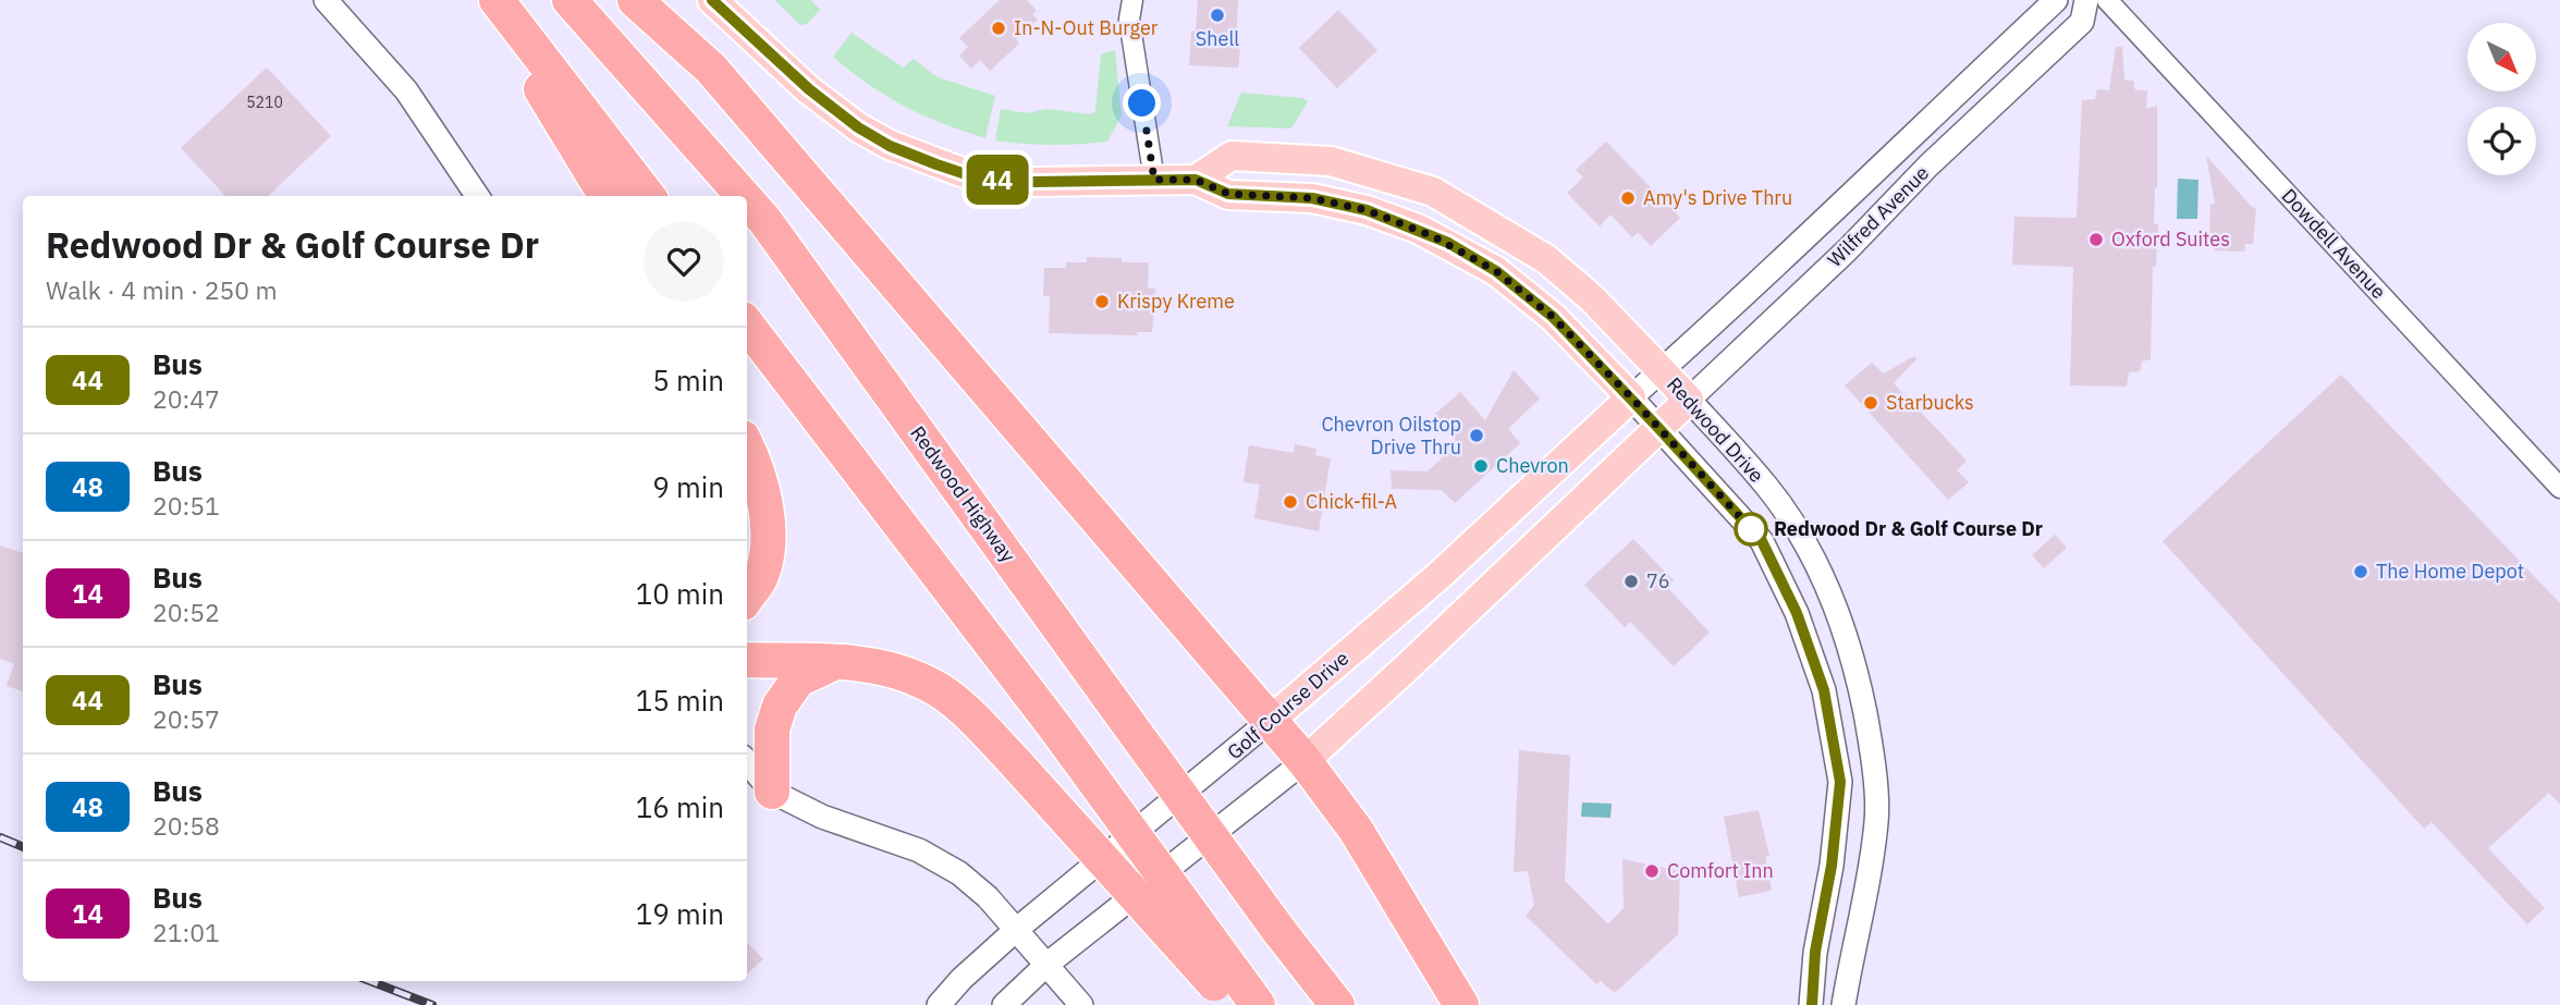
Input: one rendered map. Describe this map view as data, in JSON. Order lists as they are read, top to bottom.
{
  "streets": {
    "highway": ["Redwood Highway"],
    "main road": ["Wilfred Avenue", "Redwood Drive", "Golf Course Drive"],
    "street": ["Dowdell Avenue"]
  },
  "crossings": [
    ["Wilfred Avenue", "Redwood Drive"],
    ["Wilfred Avenue", "Golf Course Drive"],
    ["Redwood Drive", "Golf Course Drive"]
  ],
  "places": [
    "Shell",
    "In-N-Out Burger",
    "Amy's Drive Thru",
    "Oxford Suites",
    "Krispy Kreme",
    "Starbucks",
    "Chevron Oilstop Drive Thru",
    "Chevron",
    "Chick-fil-A",
    "Redwood Dr & Golf Course Dr",
    "The Home Depot",
    "76",
    "Comfort Inn"
  ],
  "lines": ["bus line 44"],
  "house_numbers": ["5210"],
  "north": "bottom right",
  "page": {
    "on_map": "44",
    "heading": ["Redwood Dr & Golf Course Dr", "Walk · 4 min · 250 m"],
    "list": [
      {
        "mark": "44",
        "name": "Bus",
        "note": "20:47",
        "value": "5 min"
      },
      {
        "mark": "48",
        "name": "Bus",
        "note": "20:51",
        "value": "9 min"
      },
      {
        "mark": "14",
        "name": "Bus",
        "note": "20:52",
        "value": "10 min"
      },
      {
        "mark": "44",
        "name": "Bus",
        "note": "20:57",
        "value": "15 min"
      },
      {
        "mark": "48",
        "name": "Bus",
        "note": "20:58",
        "value": "16 min"
      },
      {
        "mark": "14",
        "name": "Bus",
        "note": "21:01",
        "value": "19 min"
      }
    ]
  }
}
